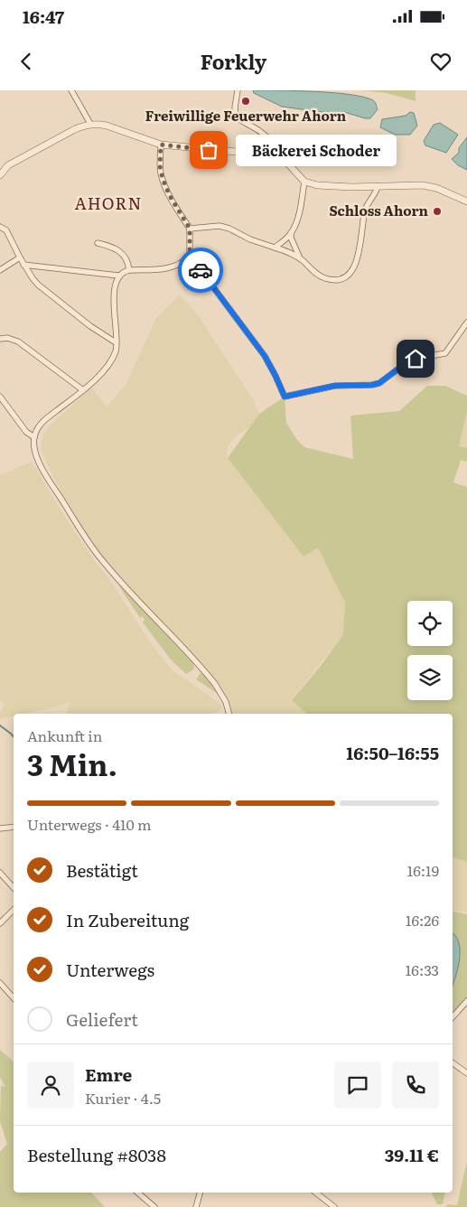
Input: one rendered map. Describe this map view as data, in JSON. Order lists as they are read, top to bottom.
{
  "districts": ["AHORN"],
  "places": ["Freiwillige Feuerwehr Ahorn", "Bäckerei Schoder", "Schloss Ahorn"],
  "page": {
    "status": "16:47",
    "header": "Forkly",
    "bubble": "Bäckerei Schoder",
    "heading": ["3 Min.", "Ankunft in", "16:50–16:55"],
    "panel": [
      "Emre",
      "Kurier · 4.5",
      "Bestellung #8038",
      "39.11 €"
    ],
    "bar": "Unterwegs · 410 m",
    "list": [
      ["Bestätigt", "16:19"],
      ["In Zubereitung", "16:26"],
      ["Unterwegs", "16:33"],
      "Geliefert"
    ]
  }
}
